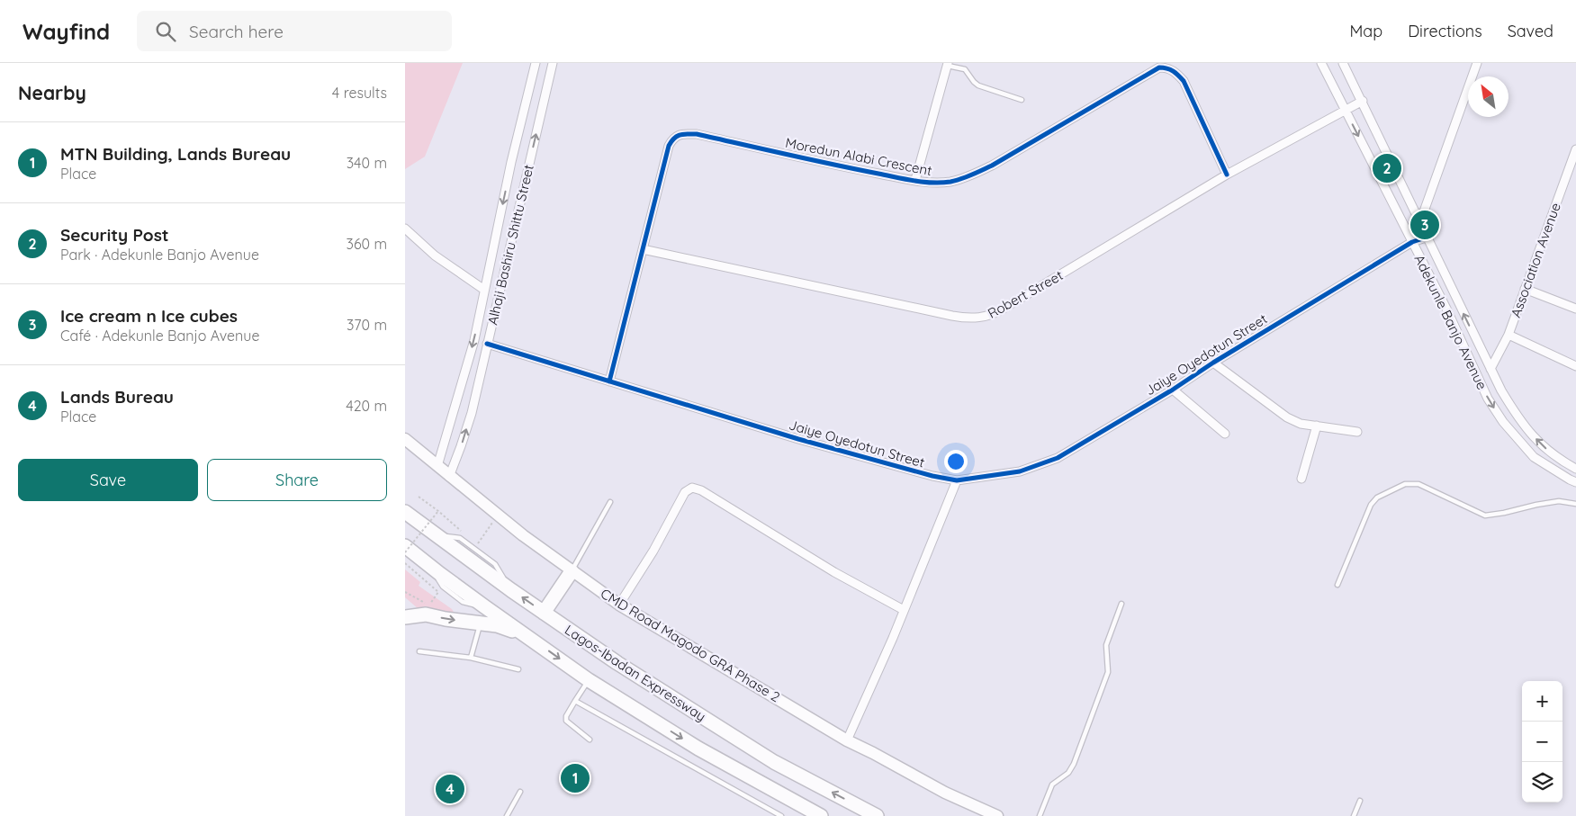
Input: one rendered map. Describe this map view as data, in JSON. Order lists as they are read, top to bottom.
{
  "streets": {
    "highway": ["Lagos-Ibadan Expressway"],
    "street": [
      "Moredun Alabi Crescent",
      "Alhaji Bashiru Shittu Street",
      "Association Avenue",
      "Robert Street",
      "Adekunle Banjo Avenue",
      "Jaiye Oyedotun Street",
      "CMD Road Magodo GRA Phase 2"
    ]
  },
  "crossings": [
    ["Moredun Alabi Crescent", "Robert Street"],
    ["Moredun Alabi Crescent", "Jaiye Oyedotun Street"],
    ["Alhaji Bashiru Shittu Street", "Jaiye Oyedotun Street"],
    ["Alhaji Bashiru Shittu Street", "CMD Road Magodo GRA Phase 2"],
    ["Association Avenue", "Adekunle Banjo Avenue"],
    ["Robert Street", "Adekunle Banjo Avenue"],
    ["Adekunle Banjo Avenue", "Jaiye Oyedotun Street"]
  ],
  "north": "top left",
  "page": {
    "header": "Wayfind",
    "search": "Search here",
    "nav": ["Map", "Directions", "Saved"],
    "heading": ["Nearby", "4 results"],
    "list": [
      {
        "mark": "1",
        "name": "MTN Building, Lands Bureau",
        "note": "Place",
        "value": "340 m"
      },
      {
        "mark": "2",
        "name": "Security Post",
        "note": "Park · Adekunle Banjo Avenue",
        "value": "360 m"
      },
      {
        "mark": "3",
        "name": "Ice cream n Ice cubes",
        "note": "Café · Adekunle Banjo Avenue",
        "value": "370 m"
      },
      {
        "mark": "4",
        "name": "Lands Bureau",
        "note": "Place",
        "value": "420 m"
      }
    ],
    "pins": [
      "2",
      "3",
      "1",
      "4"
    ],
    "buttons": ["Save", "Share"],
    "map_buttons": ["+", "−"]
  }
}
